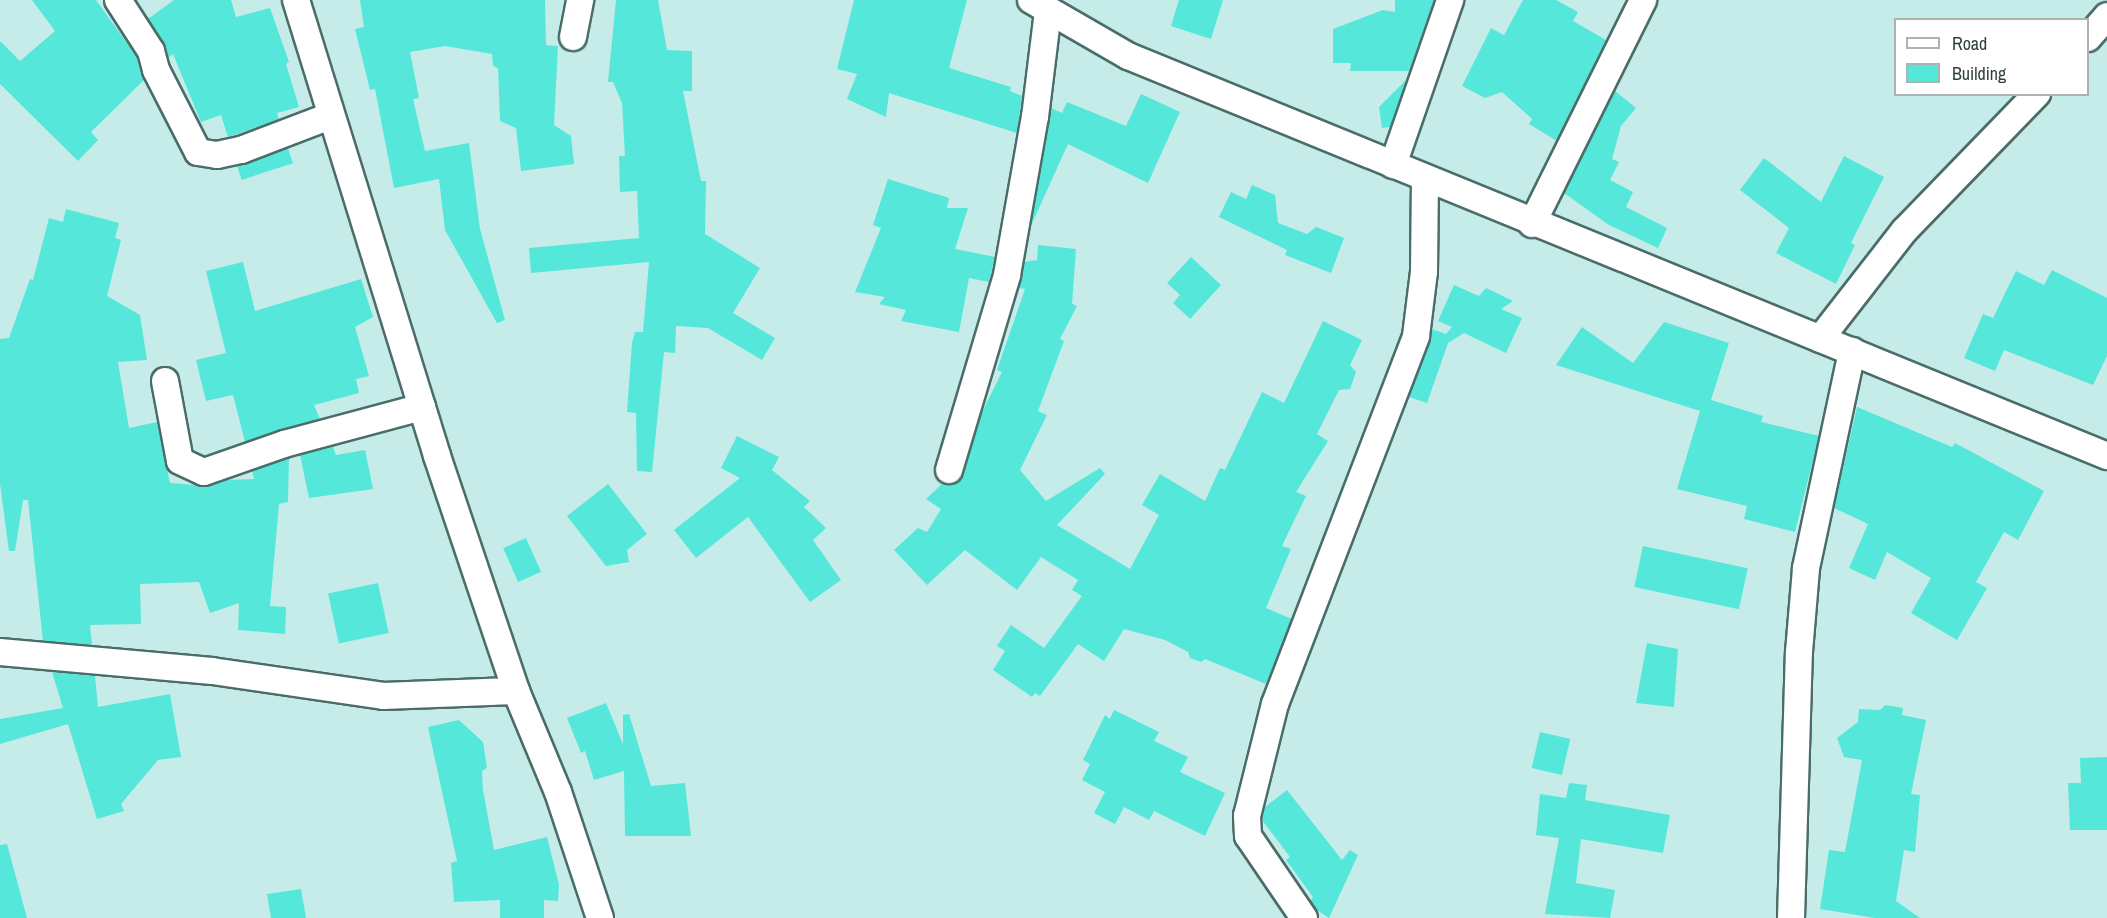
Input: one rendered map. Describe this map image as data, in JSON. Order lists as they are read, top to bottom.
{
  "legend": ["Road", "Building"]
}
